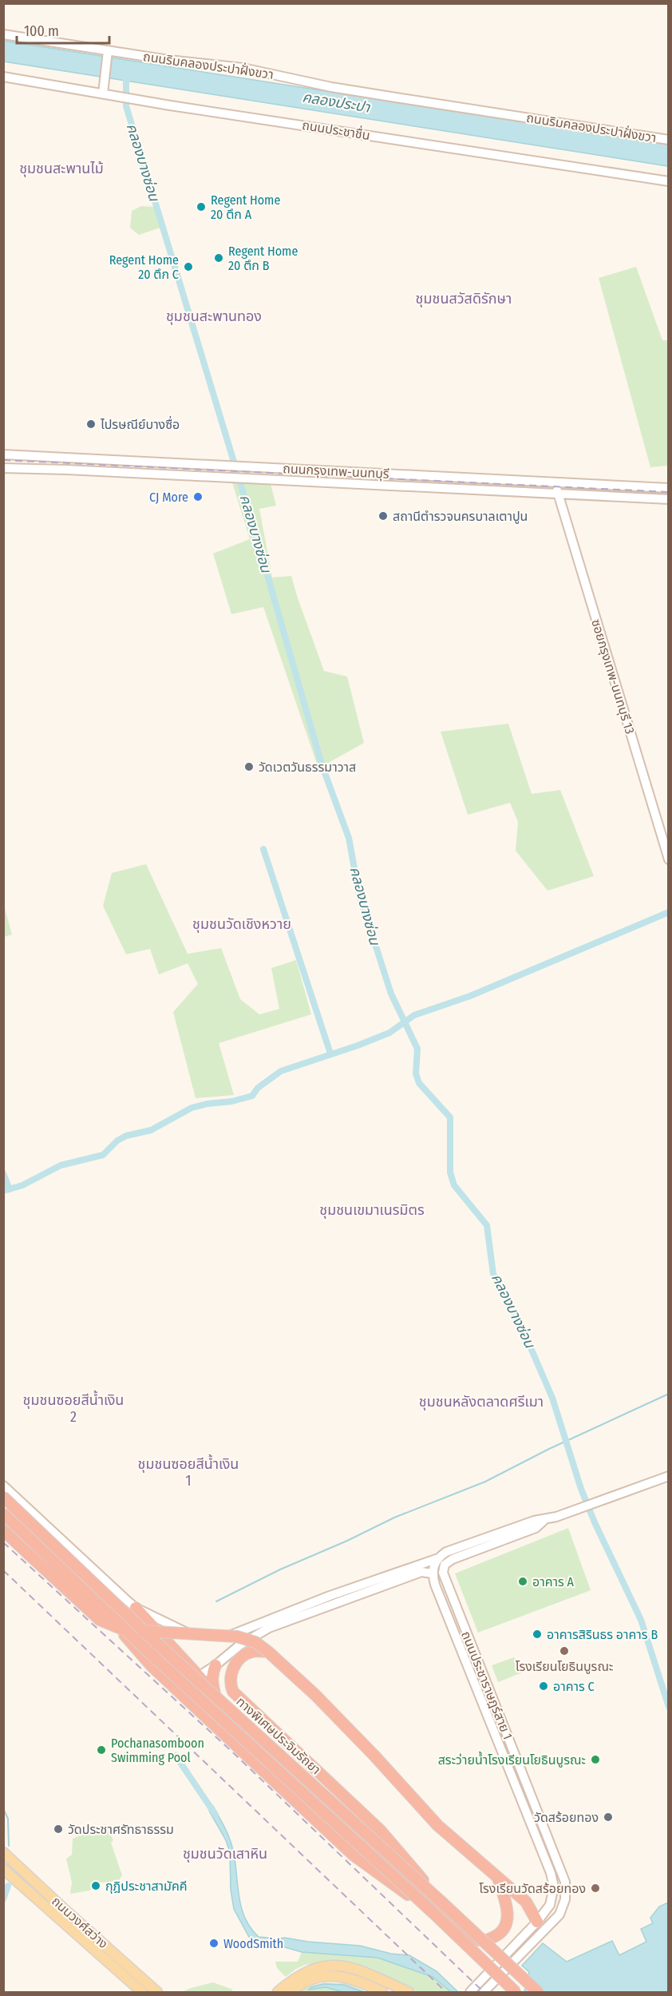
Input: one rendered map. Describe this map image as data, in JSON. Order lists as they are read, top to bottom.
{
  "streets": {
    "highway": ["ทางพิเศษประจิมรัถยา"],
    "main road": [
      "ถนนริมคลองประปาฝั่งขวา",
      "ถนนประชาชื่น",
      "ถนนกรุงเทพ-นนทบุรี",
      "ซอยกรุงเทพ-นนทบุรี 13",
      "ถนนประชาราษฎร์สาย 1",
      "ถนนวงศ์สว่าง"
    ]
  },
  "crossings": [
    ["ถนนกรุงเทพ-นนทบุรี", "ซอยกรุงเทพ-นนทบุรี 13"]
  ],
  "districts": [
    "ชุมชนสะพานไม้",
    "ชุมชนสวัสดิรักษา",
    "ชุมชนสะพานทอง",
    "ชุมชนวัดเชิงหวาย",
    "ชุมชนเขมาเนรมิตร",
    "ชุมชนซอยสีน้ำเงิน 2",
    "ชุมชนหลังตลาดศรีเมา",
    "ชุมชนซอยสีน้ำเงิน 1",
    "ชุมชนวัดเสาหิน"
  ],
  "water": ["คลองประปา", "คลองบางซ่อน"],
  "places": [
    "Regent Home 20 ตึก A",
    "Regent Home 20 ตึก B",
    "Regent Home 20 ตึก C",
    "ไปรษณีย์บางซื่อ",
    "CJ More",
    "สถานีตำรวจนครบาลเตาปูน",
    "วัดเวตวันธรรมาวาส",
    "อาคาร A",
    "อาคารสิรินธร อาคาร B",
    "โรงเรียนโยธินบูรณะ",
    "อาคาร C",
    "Pochanasomboon Swimming Pool",
    "สระว่ายนํ้าโรงเรียนโยธินบูรณะ",
    "วัดสร้อยทอง",
    "วัดประชาศรัทธาธรรม",
    "กุฎิประชาสามัคคี",
    "โรงเรียนวัดสร้อยทอง",
    "WoodSmith"
  ],
  "scale_bar": "100 m"
}
